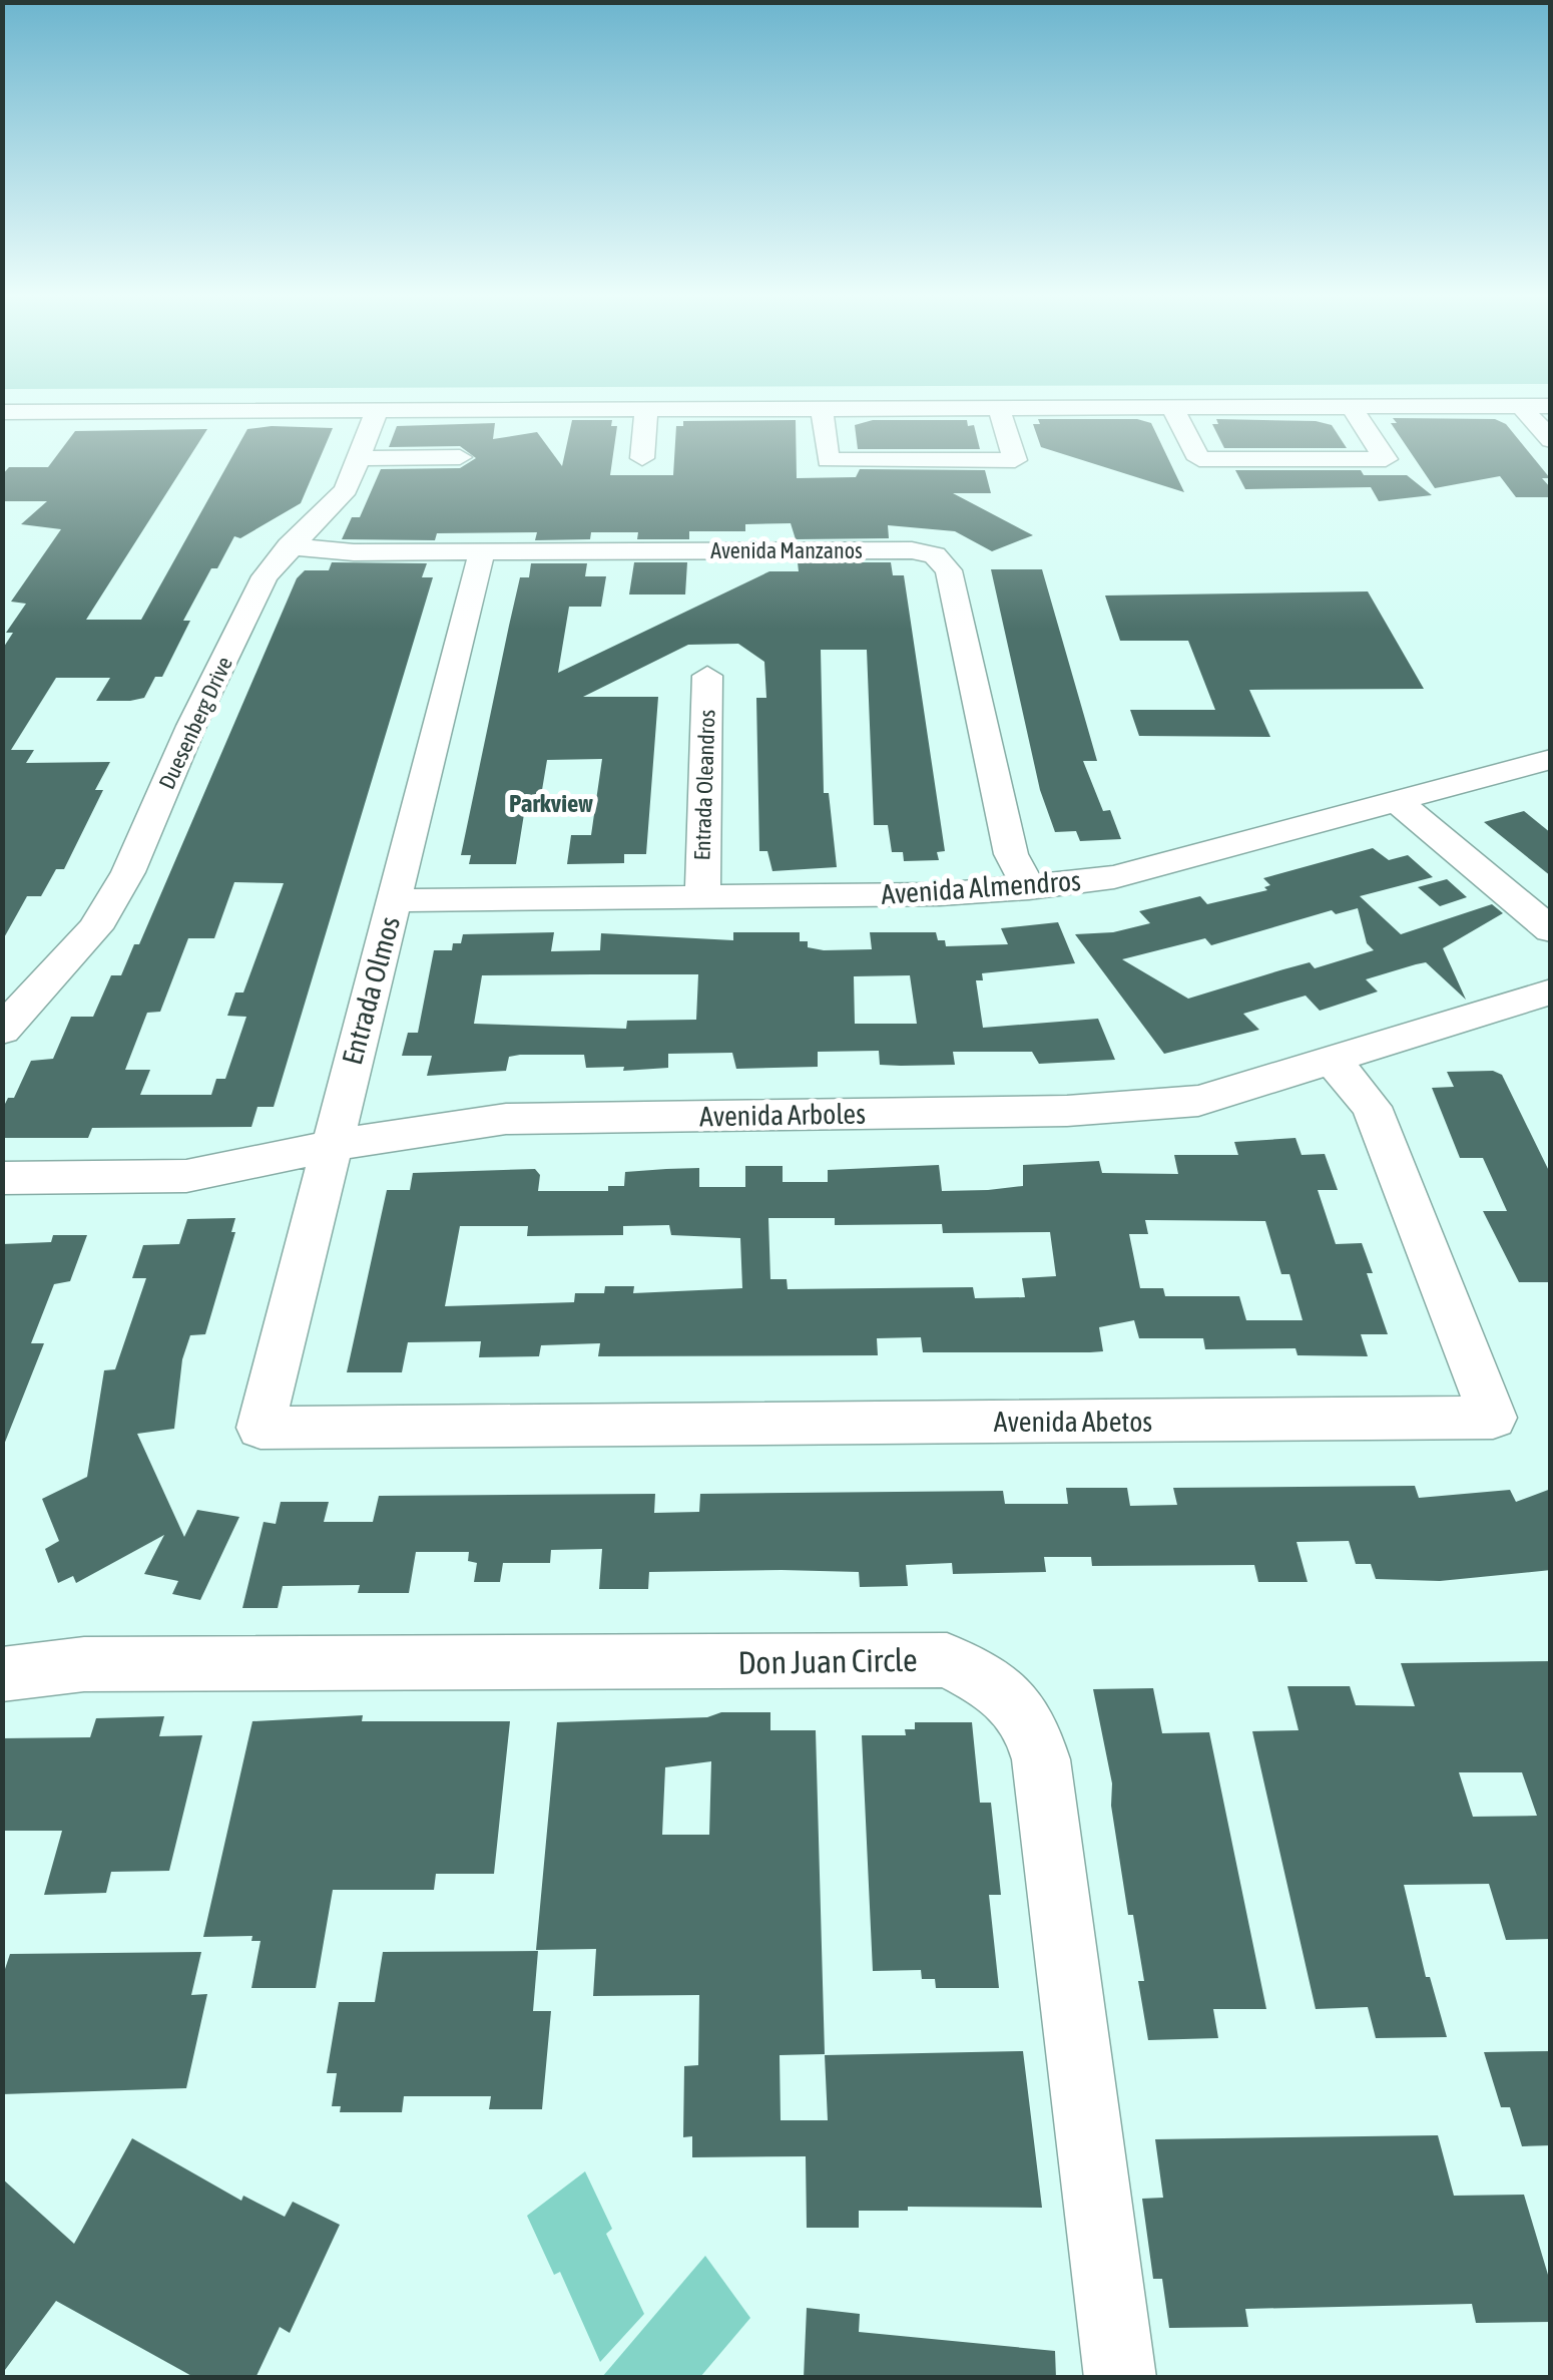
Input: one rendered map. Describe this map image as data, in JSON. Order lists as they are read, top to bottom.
{
  "streets": {
    "street": [
      "Avenida Manzanos",
      "Duesenberg Drive",
      "Entrada Oleandros",
      "Avenida Almendros",
      "Entrada Olmos",
      "Avenida Arboles",
      "Avenida Abetos",
      "Don Juan Circle"
    ]
  },
  "crossings": [
    ["Avenida Manzanos", "Duesenberg Drive"],
    ["Avenida Manzanos", "Avenida Almendros"],
    ["Avenida Manzanos", "Entrada Olmos"],
    ["Entrada Oleandros", "Avenida Almendros"],
    ["Avenida Almendros", "Entrada Olmos"],
    ["Entrada Olmos", "Avenida Arboles"],
    ["Entrada Olmos", "Avenida Abetos"],
    ["Avenida Arboles", "Avenida Abetos"]
  ],
  "districts": ["Parkview"]
}
